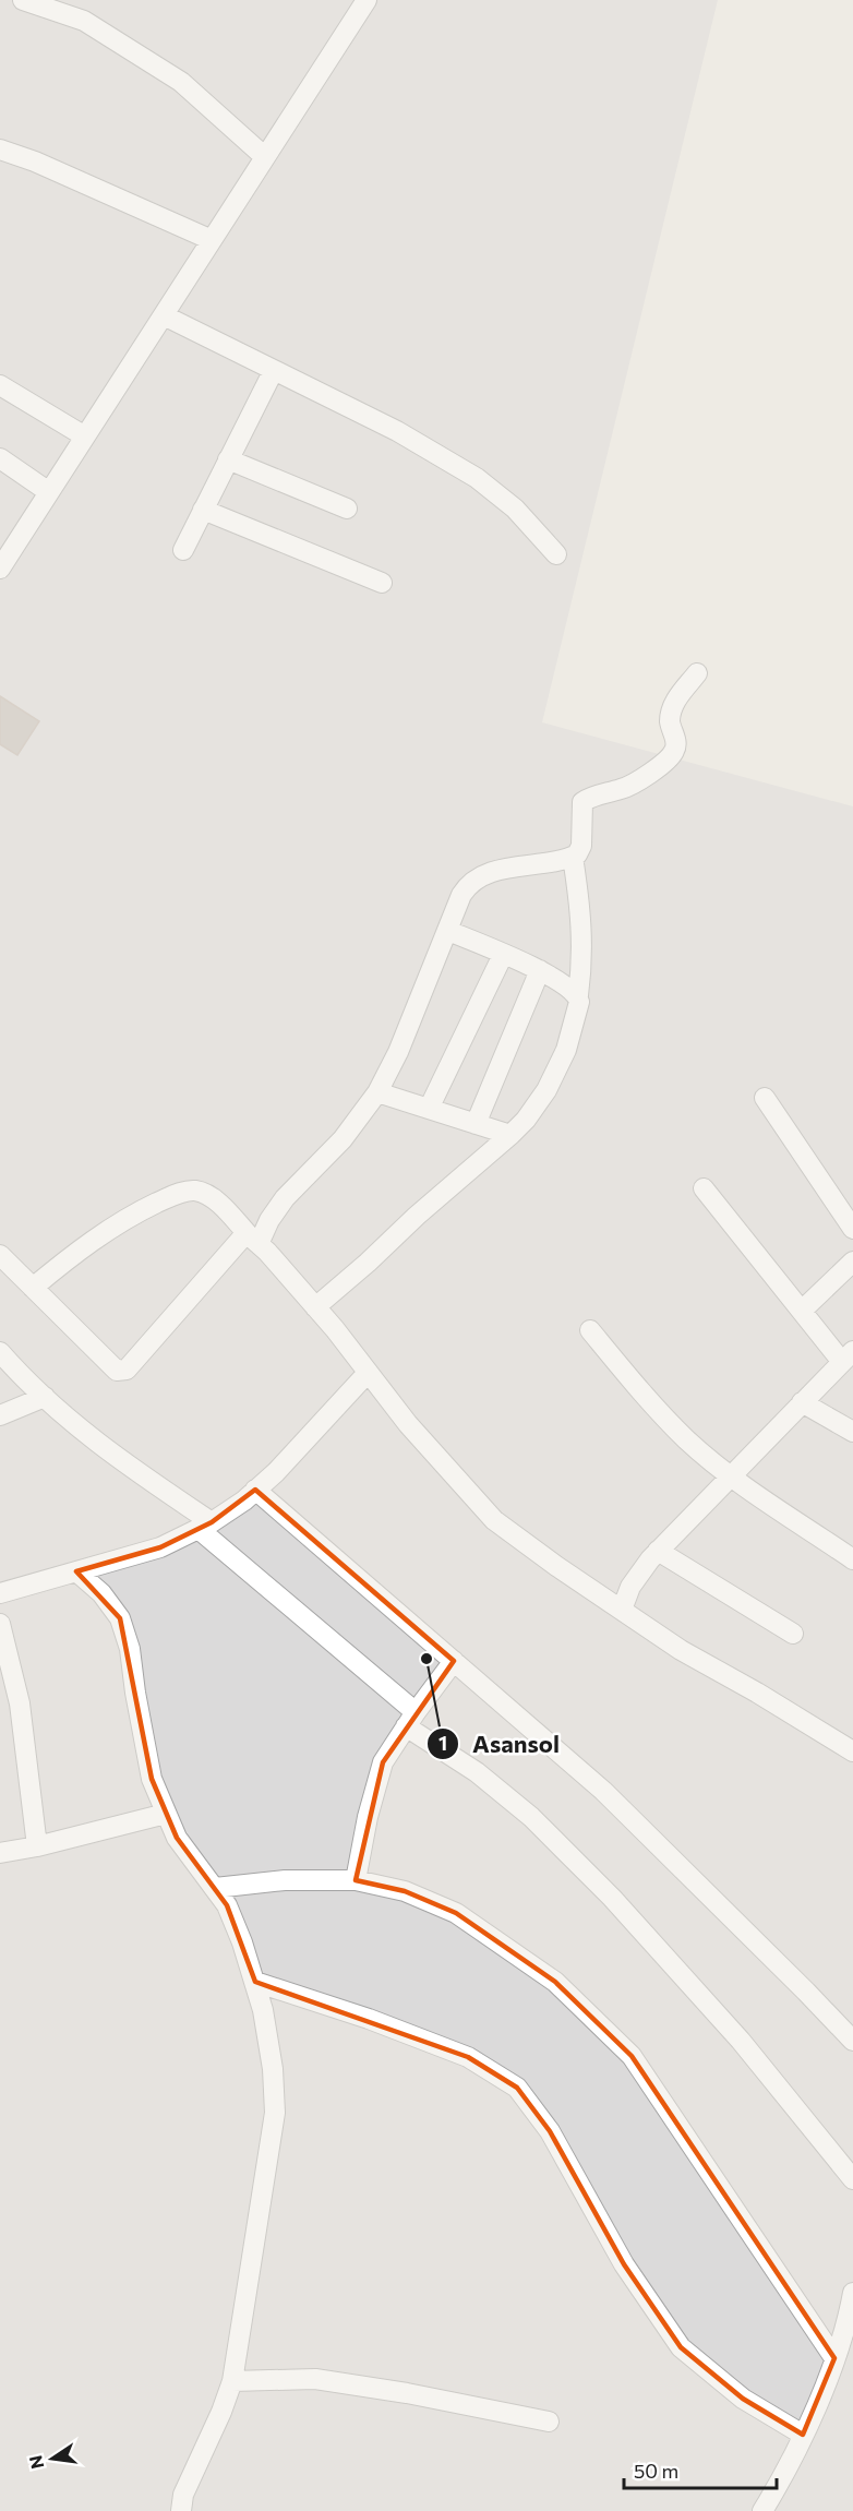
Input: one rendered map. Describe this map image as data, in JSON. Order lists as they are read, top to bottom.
{
  "places": ["Asansol"],
  "scale_bar": "50 m",
  "north": "left"
}
